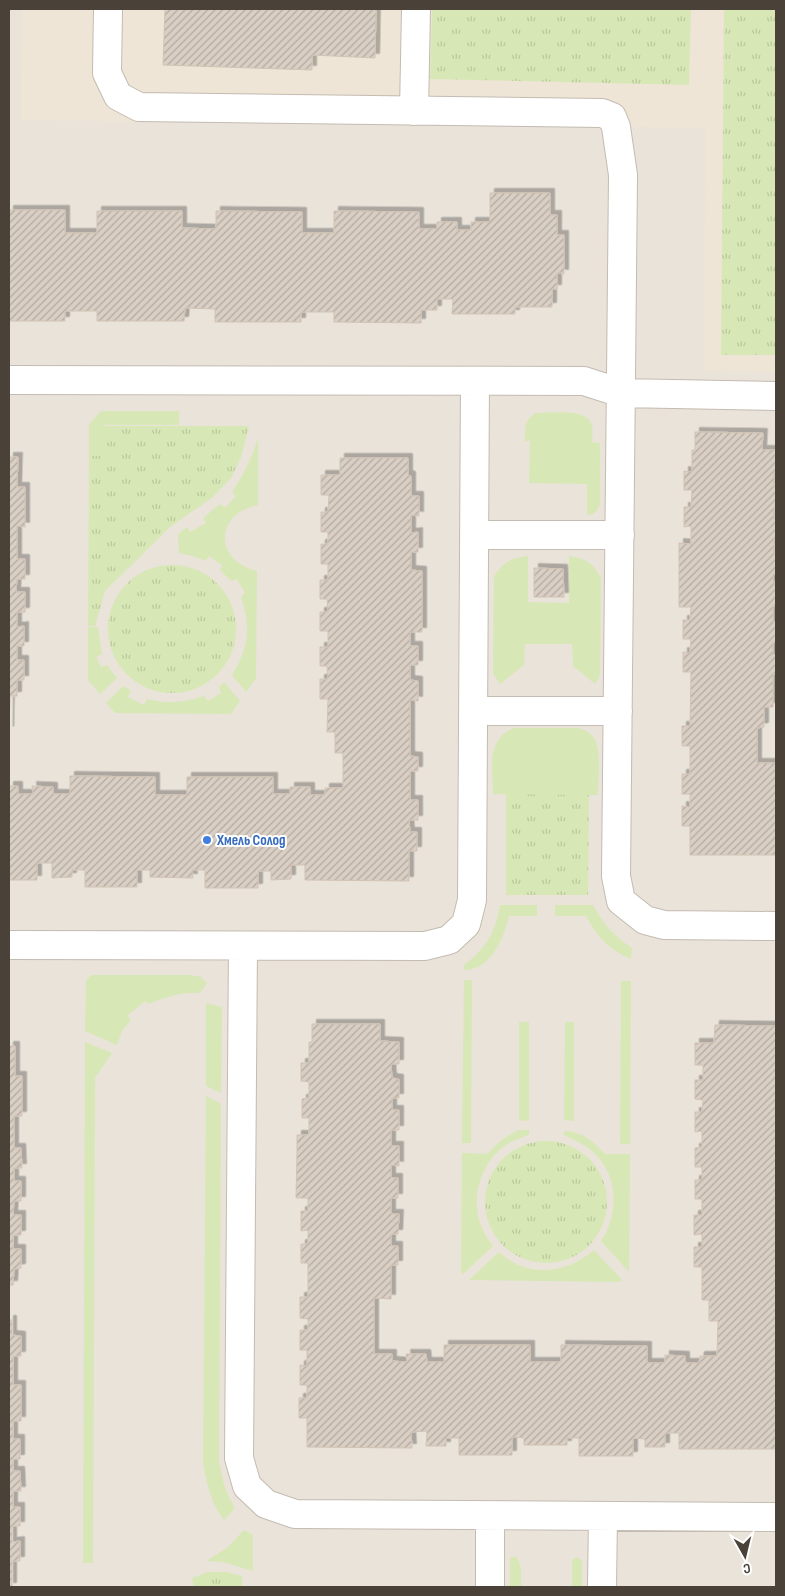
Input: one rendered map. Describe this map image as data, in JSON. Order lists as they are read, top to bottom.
{
  "places": ["Хмель Солод"],
  "north": "bottom"
}
